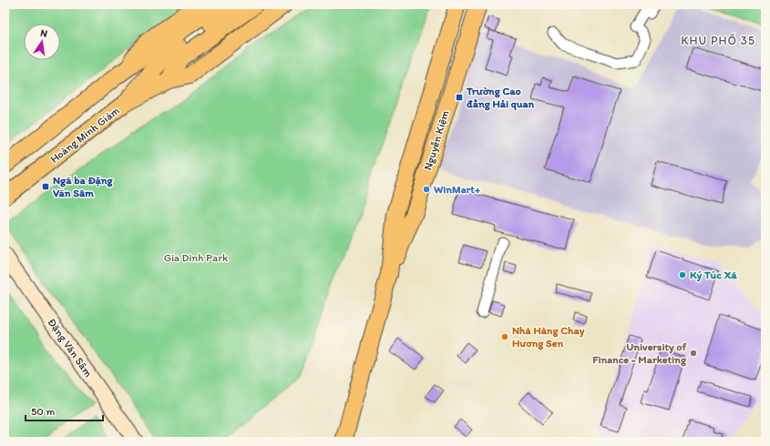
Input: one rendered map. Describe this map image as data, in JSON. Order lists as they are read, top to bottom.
{
  "streets": {
    "main road": ["Hoàng Minh Giám", "Nguyễn Kiệm"],
    "street": ["Đặng Văn Sâm"]
  },
  "districts": ["KHU PHỐ 35"],
  "parks": ["Gia Dinh Park"],
  "places": {
    "transit": ["Trường Cao đẳng Hải quan", "Ngã ba Đặng Văn Sâm"],
    "other": [
      "WinMart+",
      "Ký Túc Xá",
      "Nhà Hàng Chay Hương Sen",
      "University of Finance - Marketing"
    ]
  },
  "scale_bar": "50 m",
  "north": "top"
}
